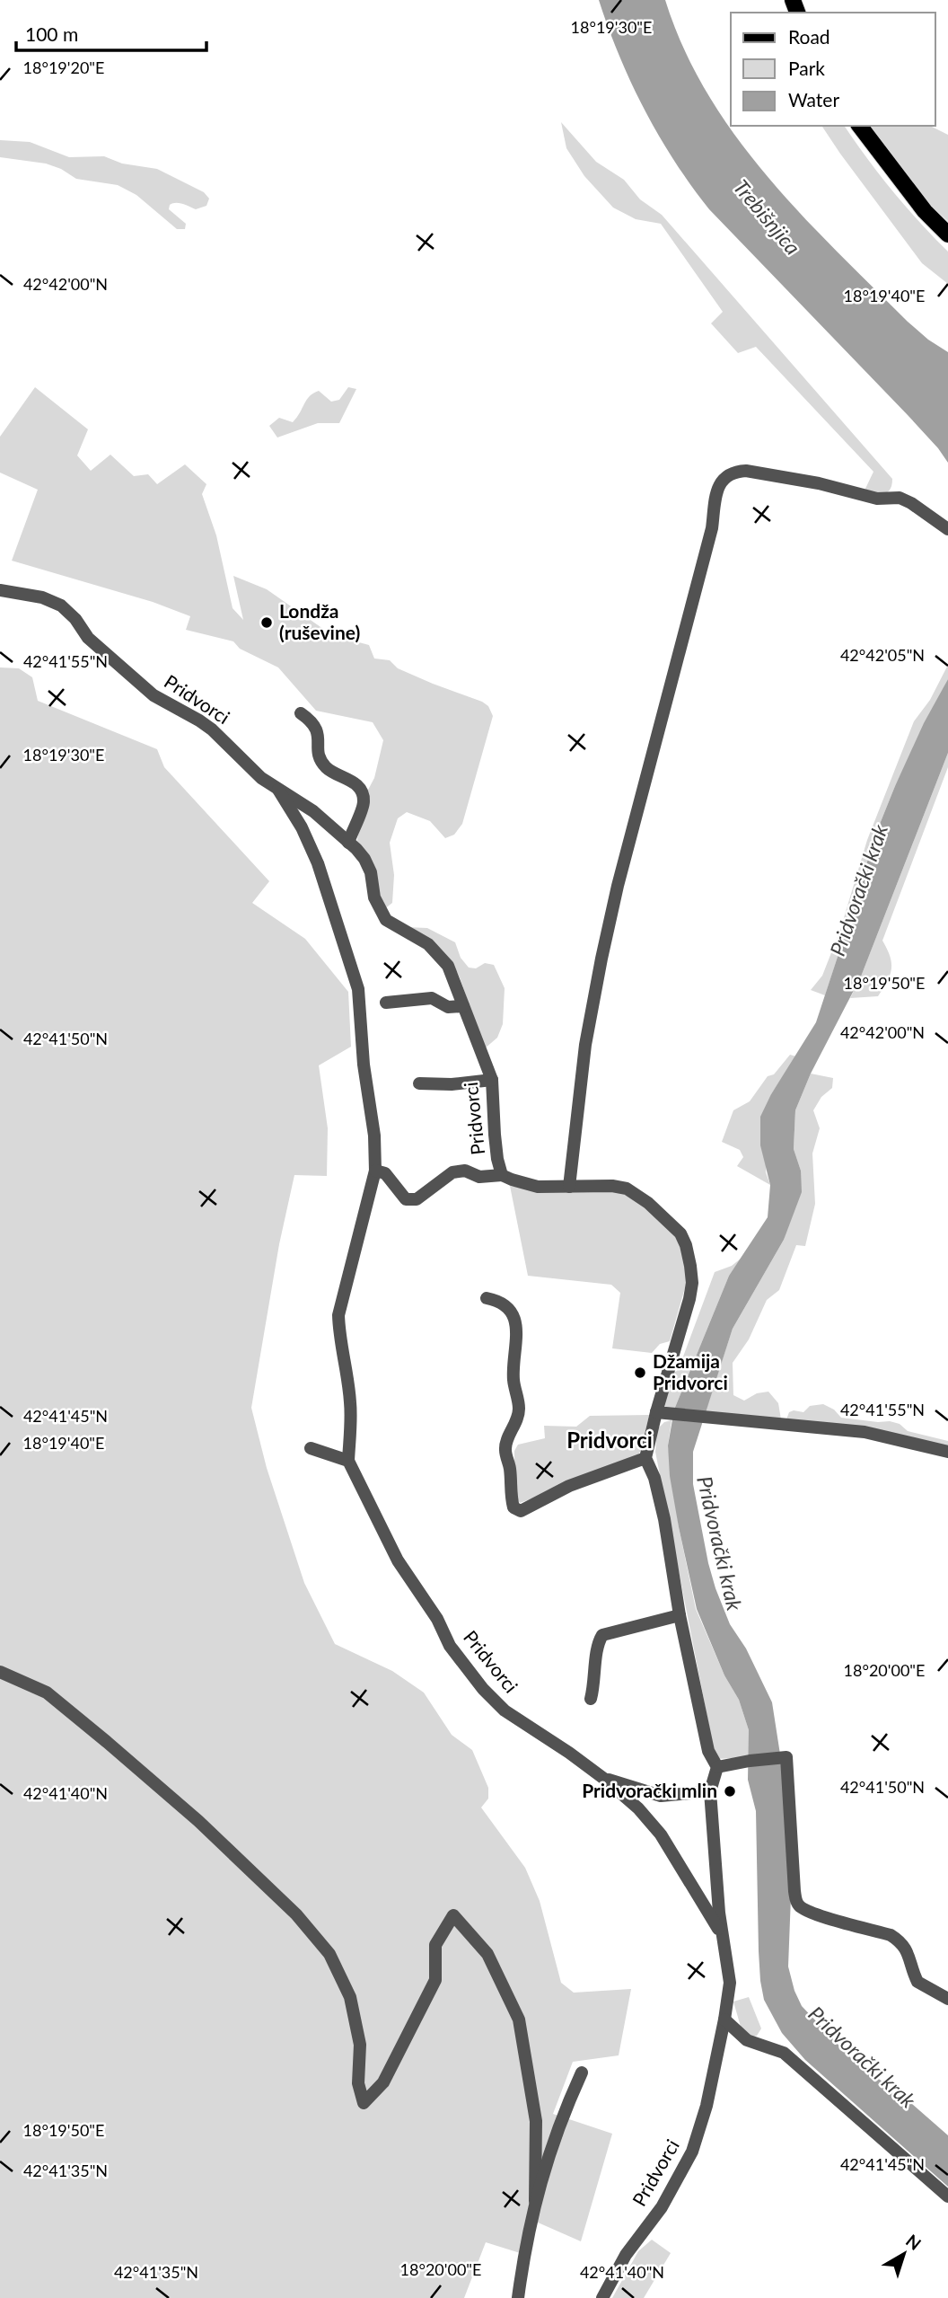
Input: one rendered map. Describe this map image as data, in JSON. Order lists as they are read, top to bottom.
{
  "streets": {
    "street": ["Pridvorci"]
  },
  "districts": ["Pridvorci"],
  "water": ["Trebišnjica", "Pridvorački krak"],
  "places": ["Londža (ruševine)", "Džamija Pridvorci", "Pridvorački mlin"],
  "legend": ["Road", "Park", "Water"],
  "scale_bar": "100 m",
  "north": "top right",
  "coordinates": [
    "18°19'30\"E",
    "18°19'20\"E",
    "42°42'00\"N",
    "18°19'40\"E",
    "42°42'05\"N",
    "42°41'55\"N",
    "18°19'50\"E",
    "42°41'50\"N",
    "42°41'45\"N",
    "18°20'00\"E",
    "42°41'40\"N",
    "42°41'35\"N"
  ]
}
